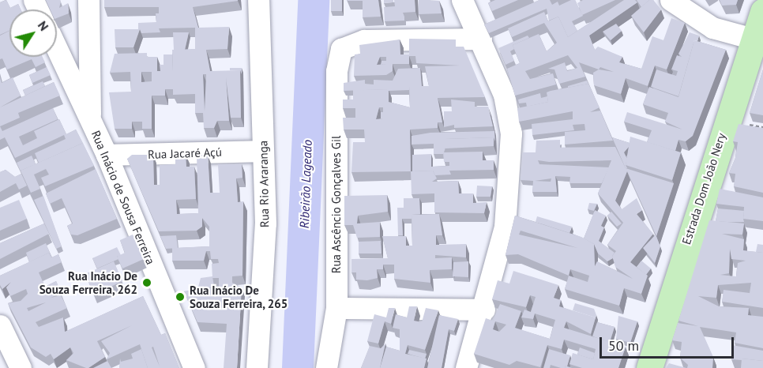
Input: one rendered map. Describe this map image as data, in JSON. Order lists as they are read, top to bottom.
{
  "streets": {
    "main road": ["Estrada Dom João Nery"],
    "street": [
      "Rua Jacaré Açú",
      "Rua Rio Araranga",
      "Rua Inácio de Sousa Ferreira",
      "Rua Ascêncio Gonçalves Gil"
    ]
  },
  "crossings": [
    ["Rua Jacaré Açú", "Rua Rio Araranga"],
    ["Rua Jacaré Açú", "Rua Inácio de Sousa Ferreira"]
  ],
  "water": ["Ribeirão Lageado"],
  "places": ["Rua Inácio De Souza Ferreira, 262", "Rua Inácio De Souza Ferreira, 265"],
  "scale_bar": "50 m",
  "north": "top right"
}
